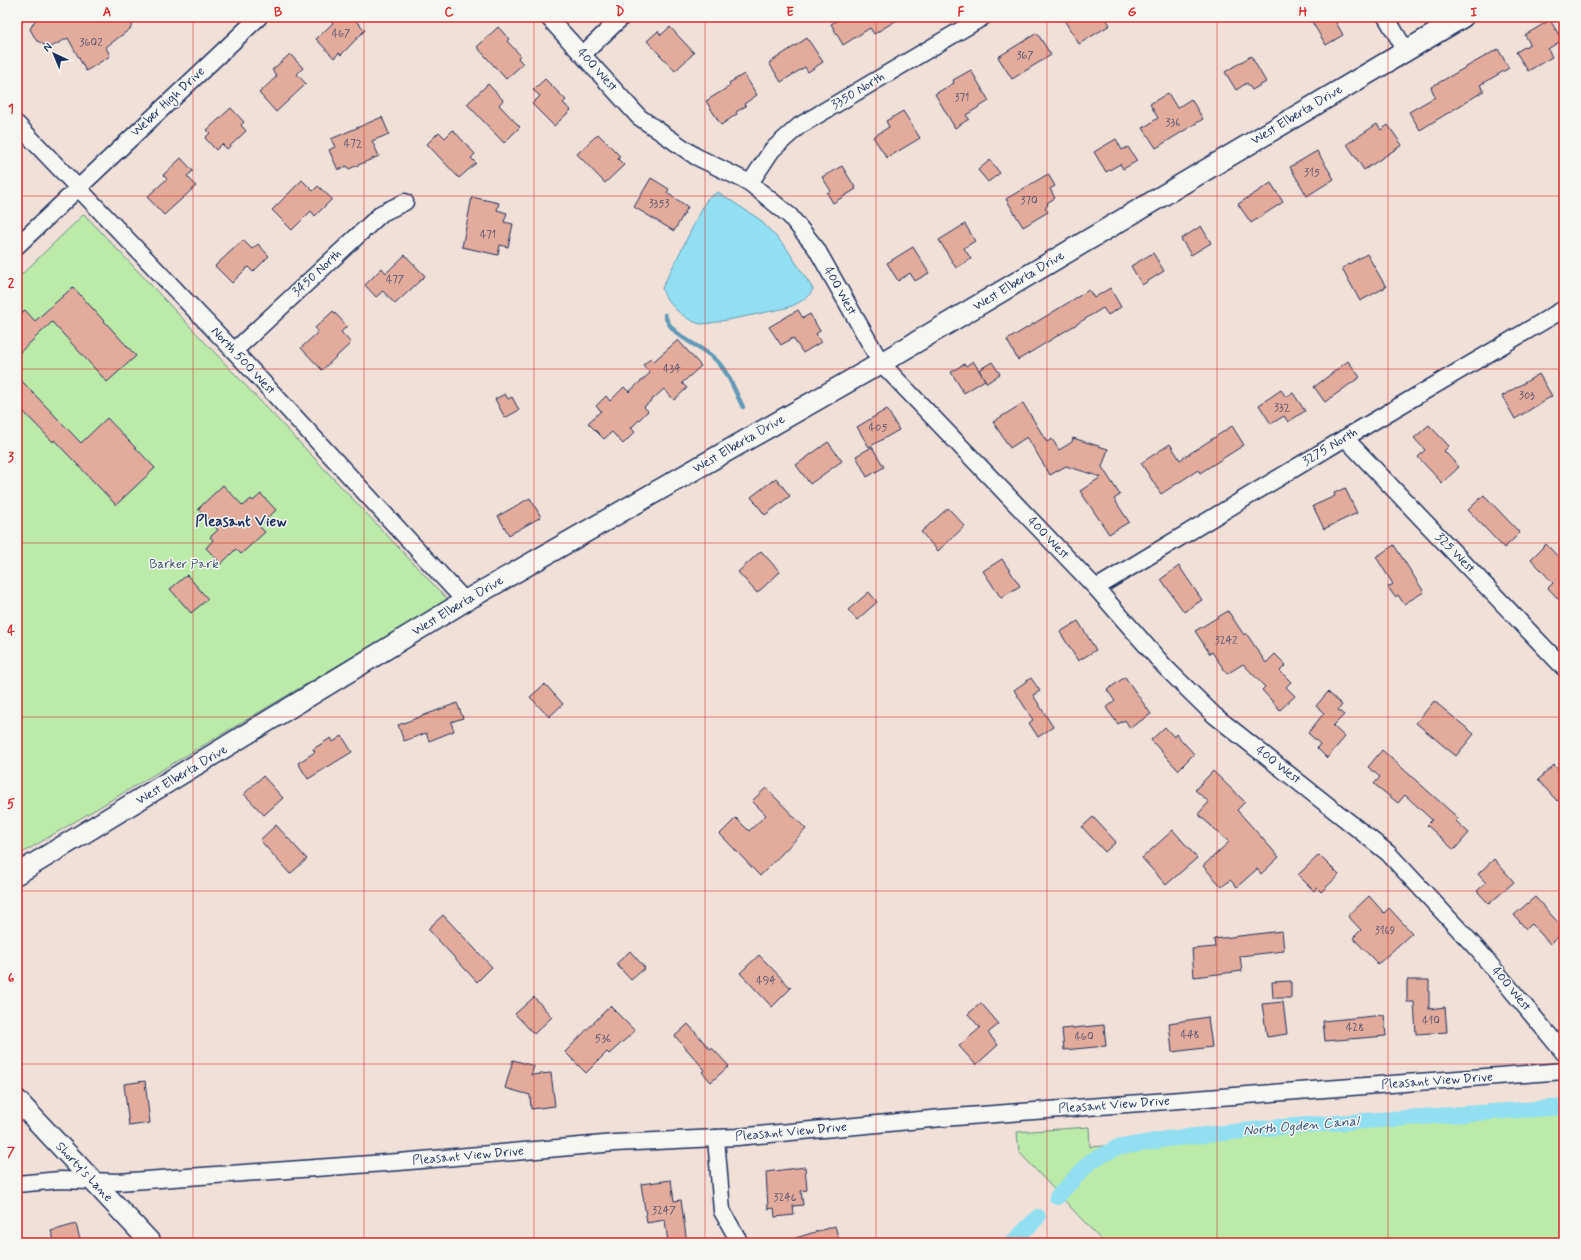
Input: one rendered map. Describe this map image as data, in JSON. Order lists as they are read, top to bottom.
{
  "streets": {
    "main road": ["West Elberta Drive", "Shorty's Lane"],
    "street": [
      "400 West",
      "3350 North",
      "Weber High Drive",
      "3450 North",
      "North 500 West",
      "3275 North",
      "325 West",
      "Pleasant View Drive"
    ]
  },
  "crossings": [
    ["400 West", "3350 North"],
    ["400 West", "West Elberta Drive"],
    ["400 West", "3275 North"],
    ["Weber High Drive", "North 500 West"],
    ["West Elberta Drive", "North 500 West"],
    ["3450 North", "North 500 West"],
    ["3275 North", "325 West"],
    ["Pleasant View Drive", "Shorty's Lane"]
  ],
  "districts": ["Pleasant View"],
  "water": ["North Ogden Canal"],
  "parks": ["Barker Park"],
  "house_numbers": [
    "467",
    "3602",
    "367",
    "371",
    "336",
    "472",
    "315",
    "370",
    "3353",
    "471",
    "477",
    "434",
    "303",
    "332",
    "405",
    "3242",
    "3169",
    "494",
    "410",
    "428",
    "448",
    "460",
    "536",
    "3246",
    "3247"
  ],
  "north": "top left",
  "grid": {
    "columns": [
      "A",
      "B",
      "C",
      "D",
      "E",
      "F",
      "G",
      "H",
      "I"
    ],
    "rows": [
      "1",
      "2",
      "3",
      "4",
      "5",
      "6",
      "7"
    ]
  }
}
